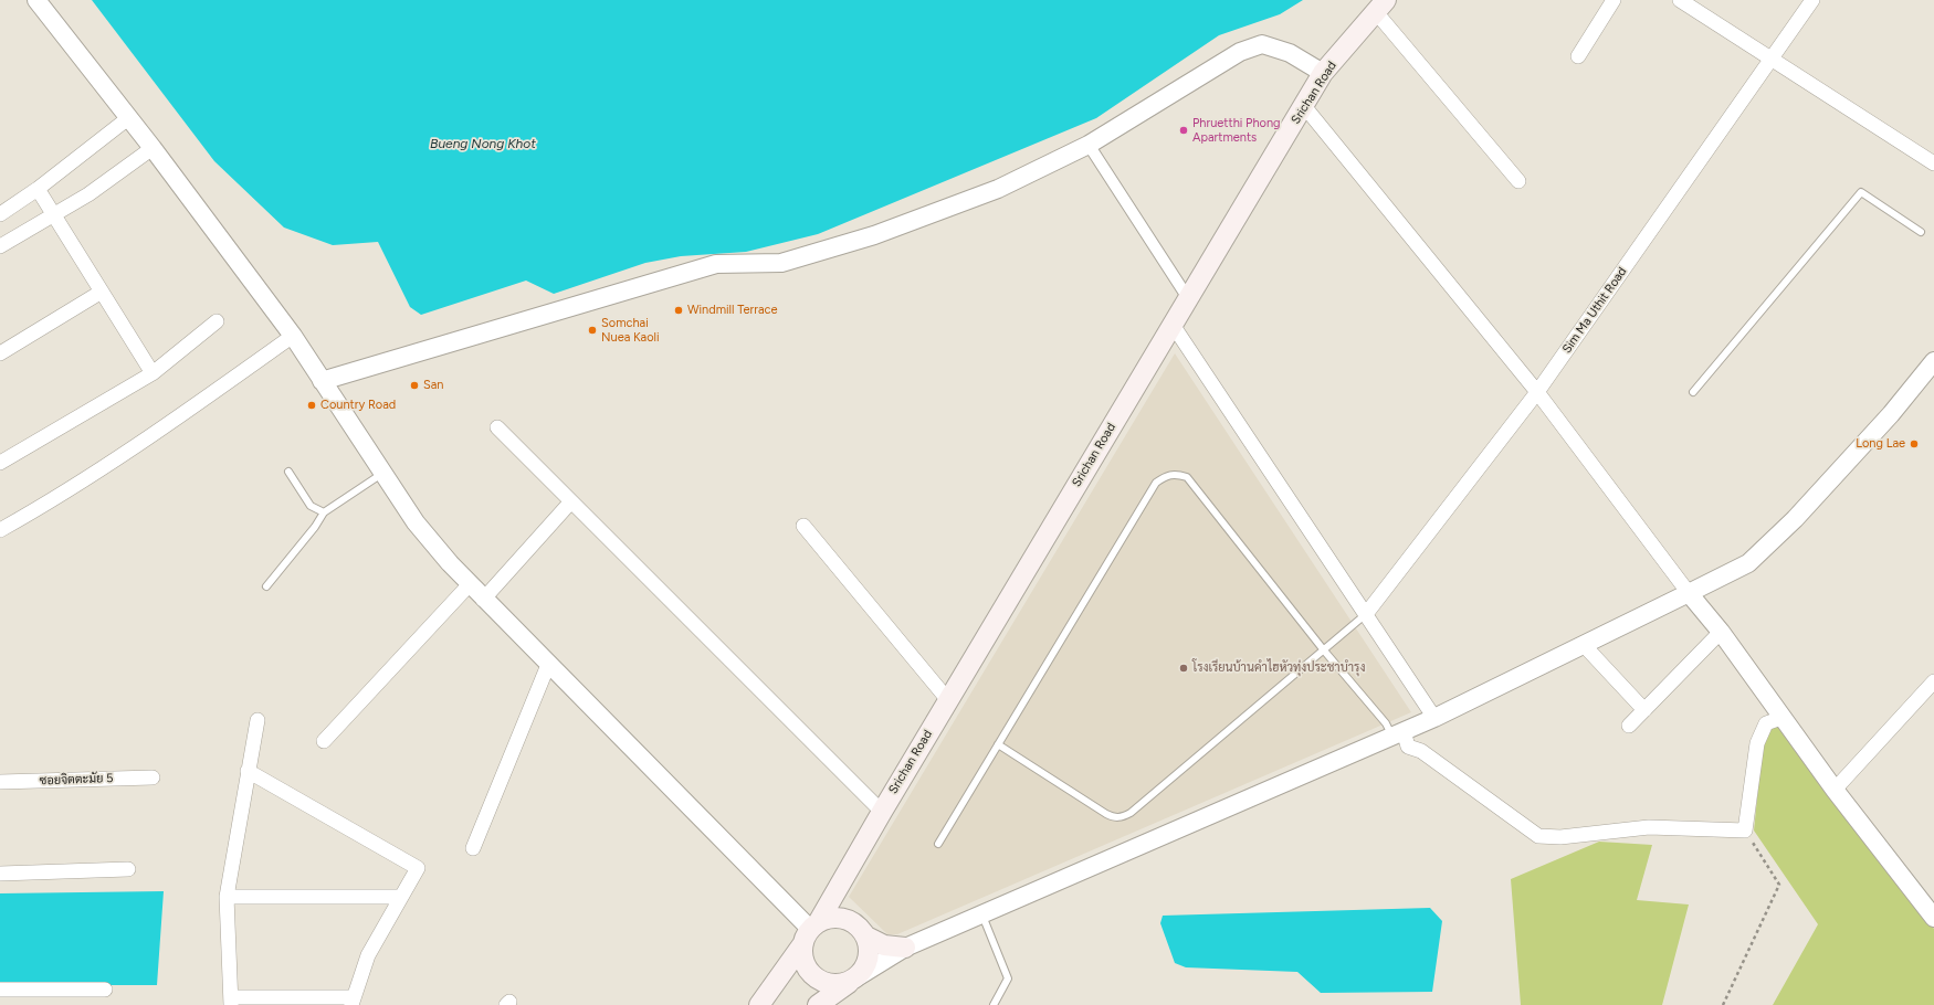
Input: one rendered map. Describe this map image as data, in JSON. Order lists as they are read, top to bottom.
{
  "streets": {
    "main road": ["Srichan Road"],
    "street": ["Sim Ma Uthit Road", "ซอยจิตตะมัย 5"]
  },
  "water": ["Bueng Nong Khot"],
  "places": [
    "Phruetthi Phong Apartments",
    "Windmill Terrace",
    "Somchai Nuea Kaoli",
    "San",
    "Country Road",
    "Long Lae",
    "โรงเรียนบ้านคำไฮหัวทุ่งประชาบำรุง"
  ]
}
